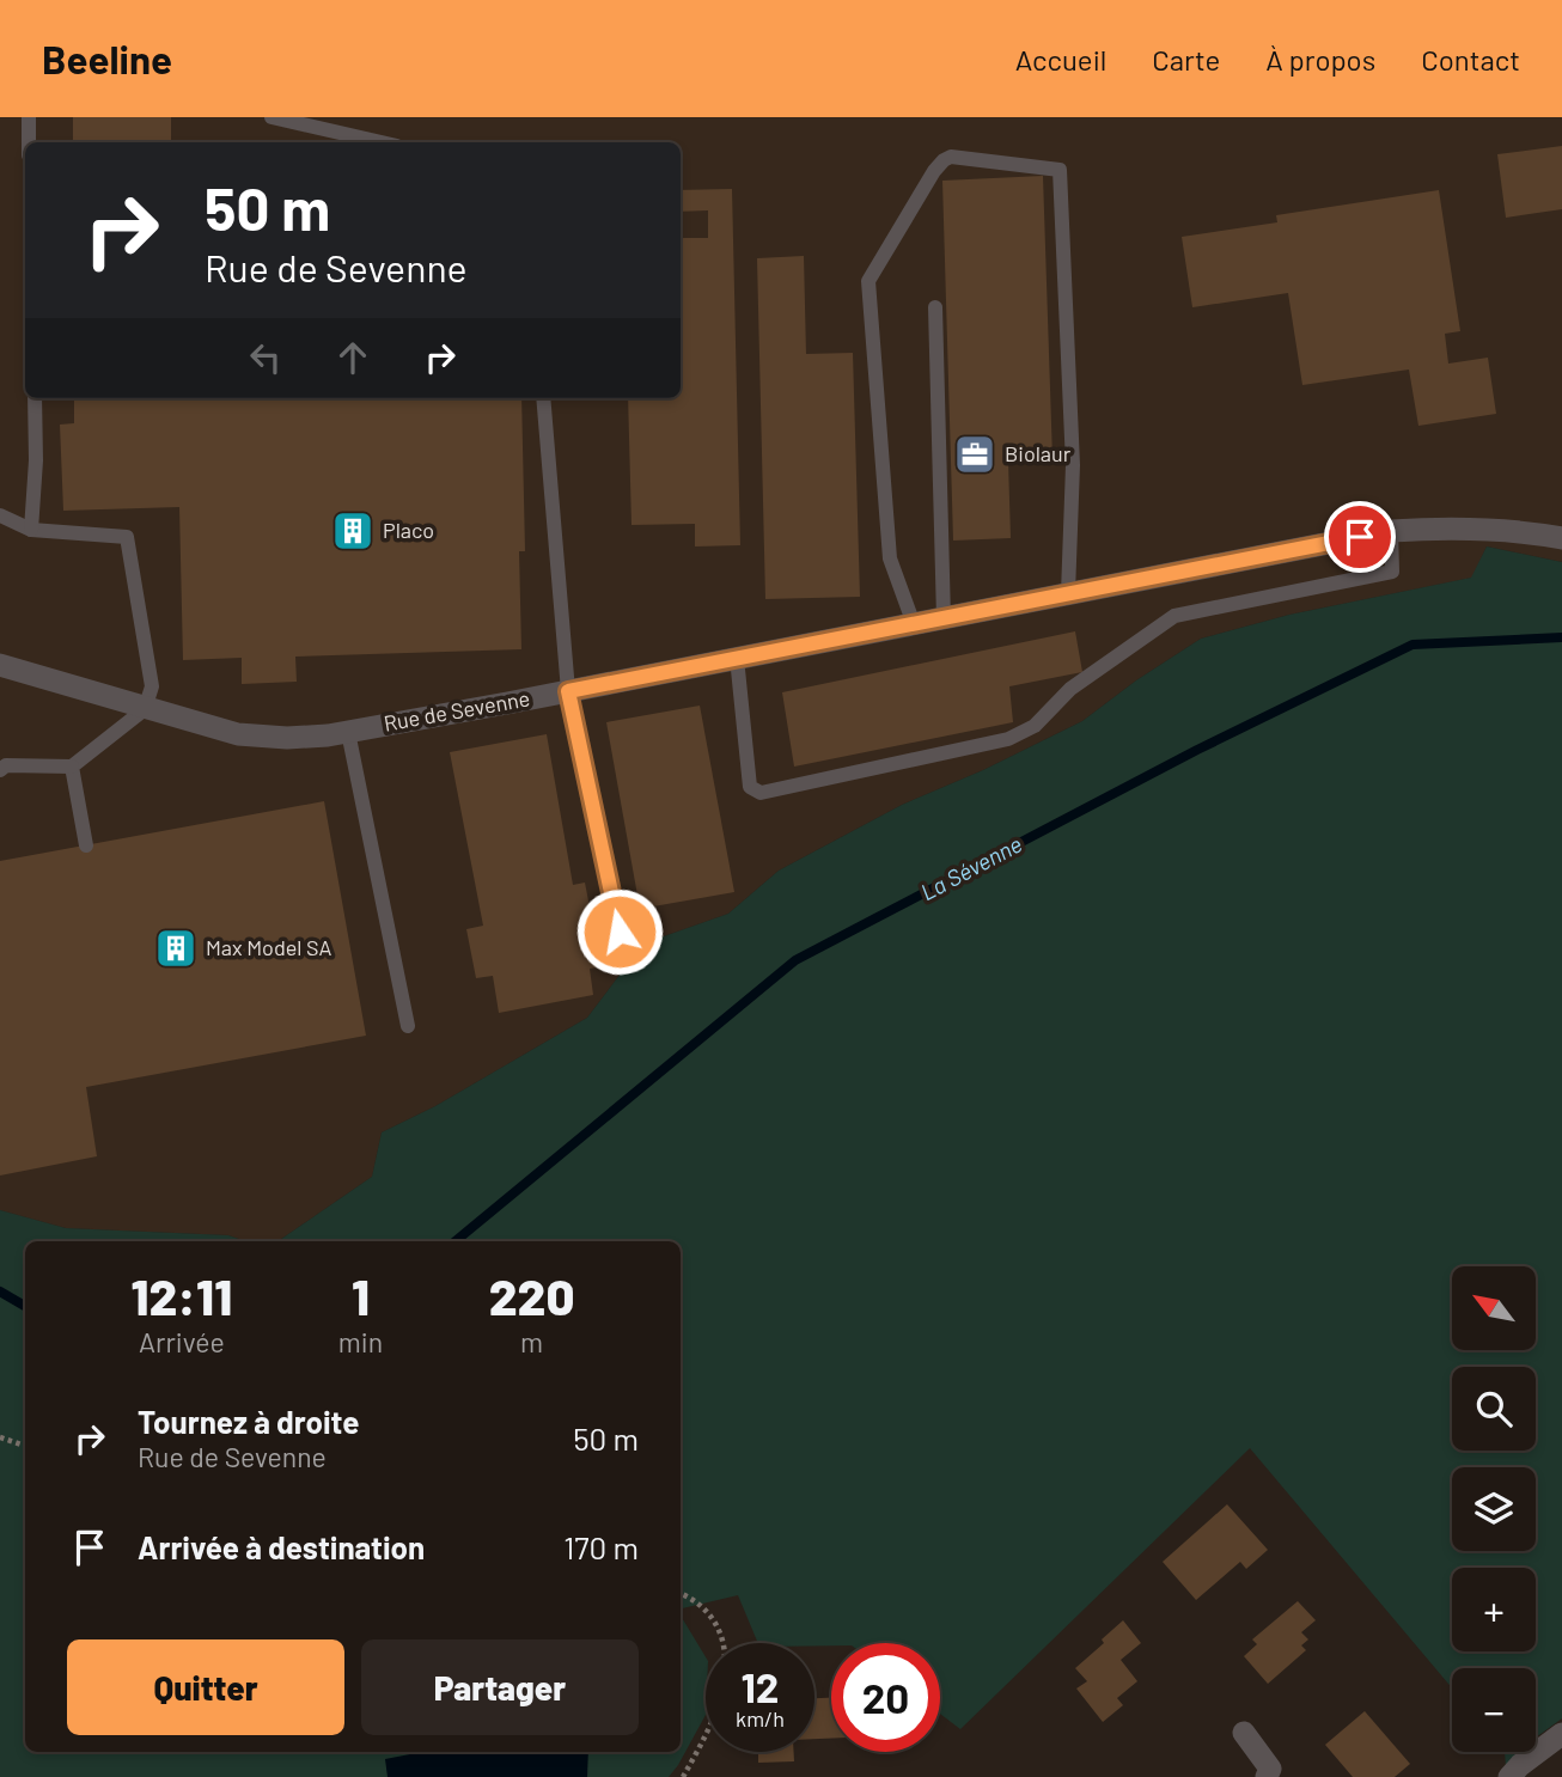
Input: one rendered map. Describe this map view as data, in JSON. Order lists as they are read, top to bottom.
{
  "streets": {
    "street": ["Rue de Sevenne"]
  },
  "water": ["La Sévenne"],
  "places": {
    "office": ["Biolaur"],
    "building": ["Placo", "Max Model SA"]
  },
  "north": "top left",
  "page": {
    "header": "Beeline",
    "nav": [
      "Accueil",
      "Carte",
      "À propos",
      "Contact"
    ],
    "turn": ["50 m", "Rue de Sevenne"],
    "eta": [
      "12:11",
      "Arrivée",
      "1",
      "min",
      "220",
      "m"
    ],
    "map_buttons": ["+", "−"],
    "list": [
      {
        "name": "Tournez à droite",
        "note": "Rue de Sevenne",
        "value": "50 m"
      },
      {
        "name": "Arrivée à destination",
        "value": "170 m"
      }
    ],
    "buttons": ["Quitter", "Partager"],
    "speed": "12 km/h",
    "limit": "20"
  }
}
